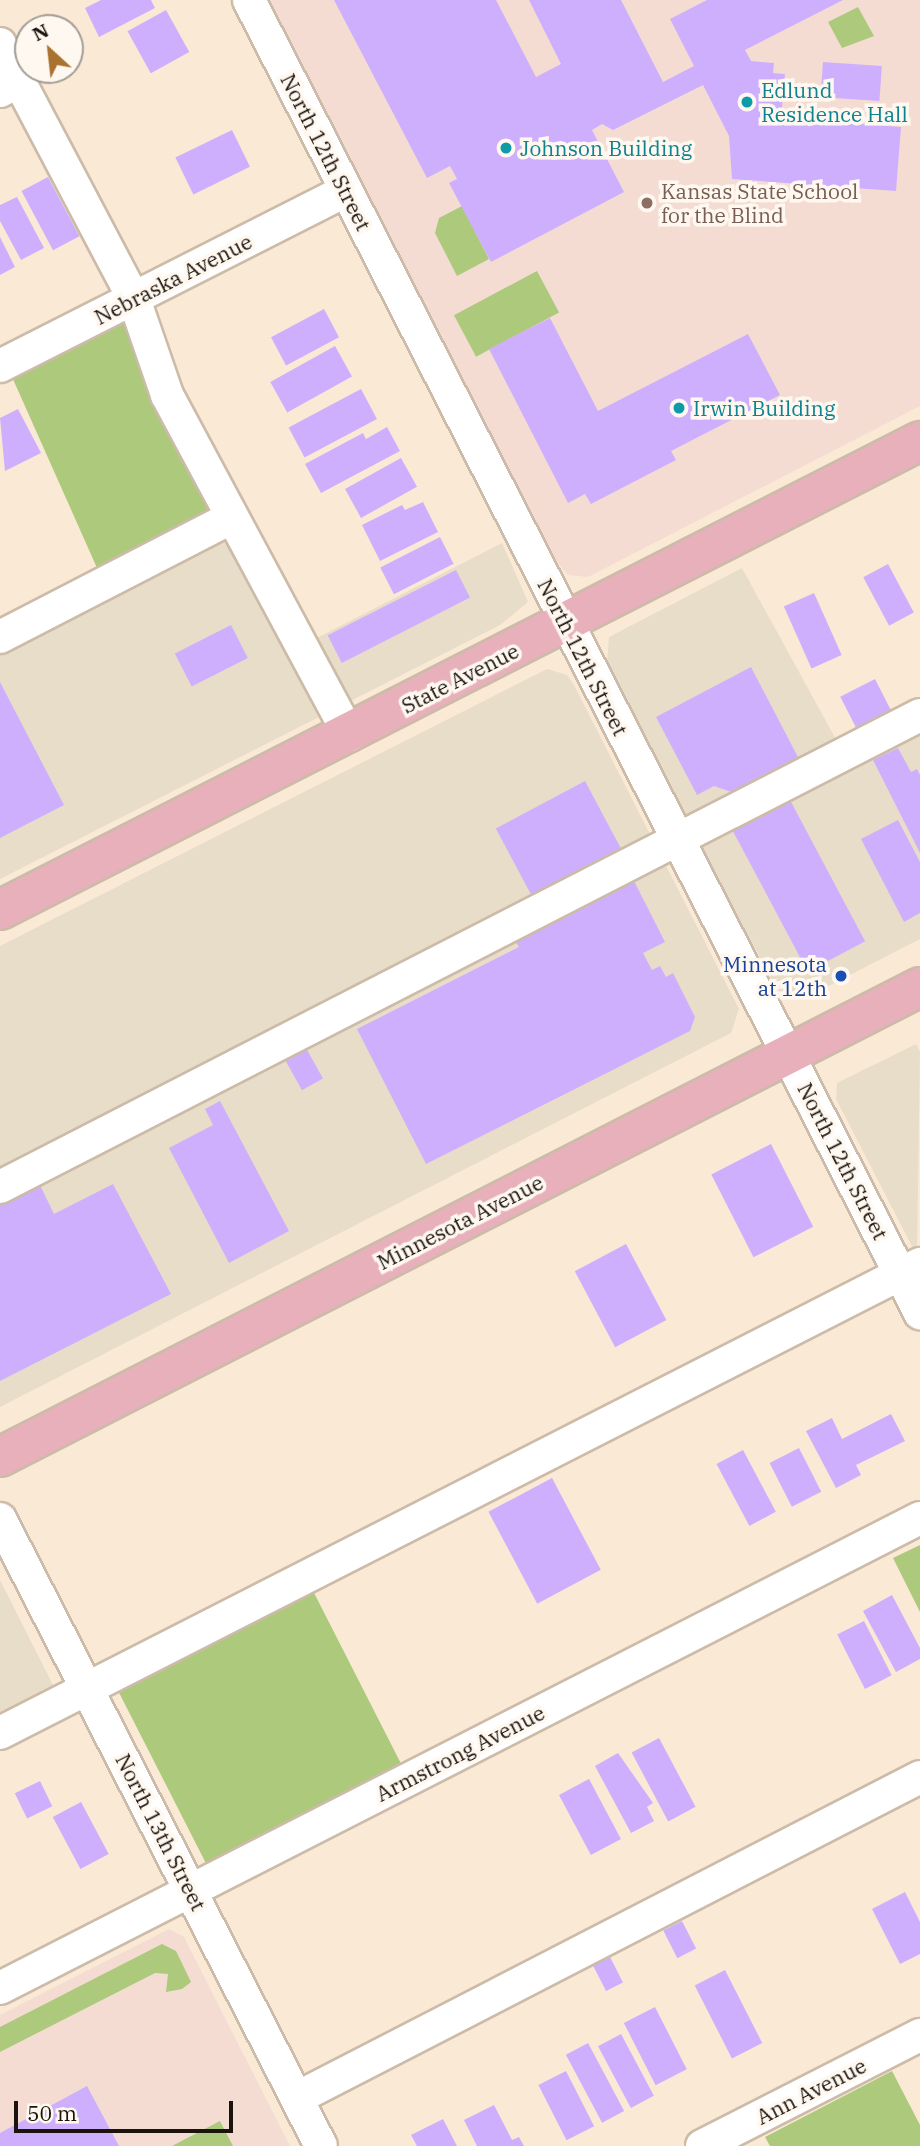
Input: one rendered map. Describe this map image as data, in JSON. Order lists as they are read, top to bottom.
{
  "streets": {
    "main road": ["State Avenue", "Minnesota Avenue"],
    "street": [
      "North 12th Street",
      "Nebraska Avenue",
      "Armstrong Avenue",
      "North 13th Street",
      "Ann Avenue"
    ]
  },
  "crossings": [
    ["North 12th Street", "Nebraska Avenue"],
    ["North 12th Street", "State Avenue"],
    ["North 12th Street", "Minnesota Avenue"],
    ["Armstrong Avenue", "North 13th Street"]
  ],
  "places": [
    "Edlund Residence Hall",
    "Johnson Building",
    "Kansas State School for the Blind",
    "Irwin Building",
    "Minnesota at 12th"
  ],
  "scale_bar": "50 m",
  "north": "top left"
}
